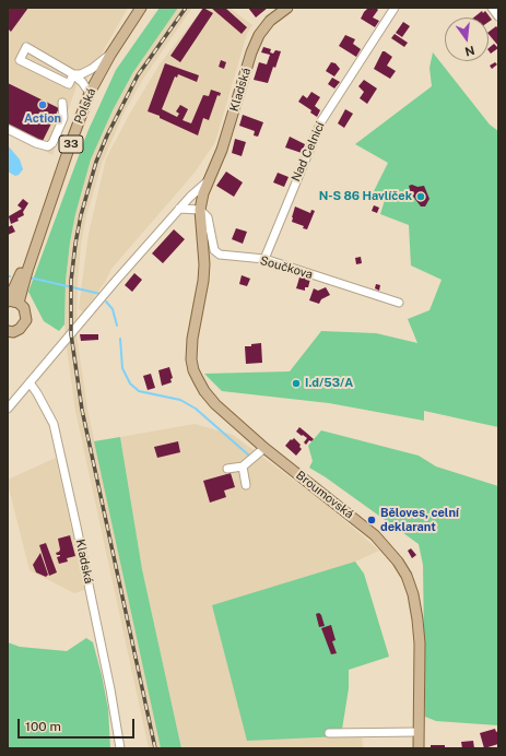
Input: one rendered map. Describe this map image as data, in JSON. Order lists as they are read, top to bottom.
{
  "streets": {
    "main road": [
      "Kladská",
      "Polská",
      "33",
      "Broumovská"
    ],
    "street": ["Nad Celnicí", "Součkova"]
  },
  "crossings": [
    ["Kladská", "Součkova"],
    ["Kladská", "Broumovská"],
    ["Nad Celnicí", "Součkova"]
  ],
  "places": [
    "Action",
    "N-S 86 Havlíček",
    "I.d/53/A",
    "Běloves, celní deklarant"
  ],
  "scale_bar": "100 m",
  "north": "bottom"
}
